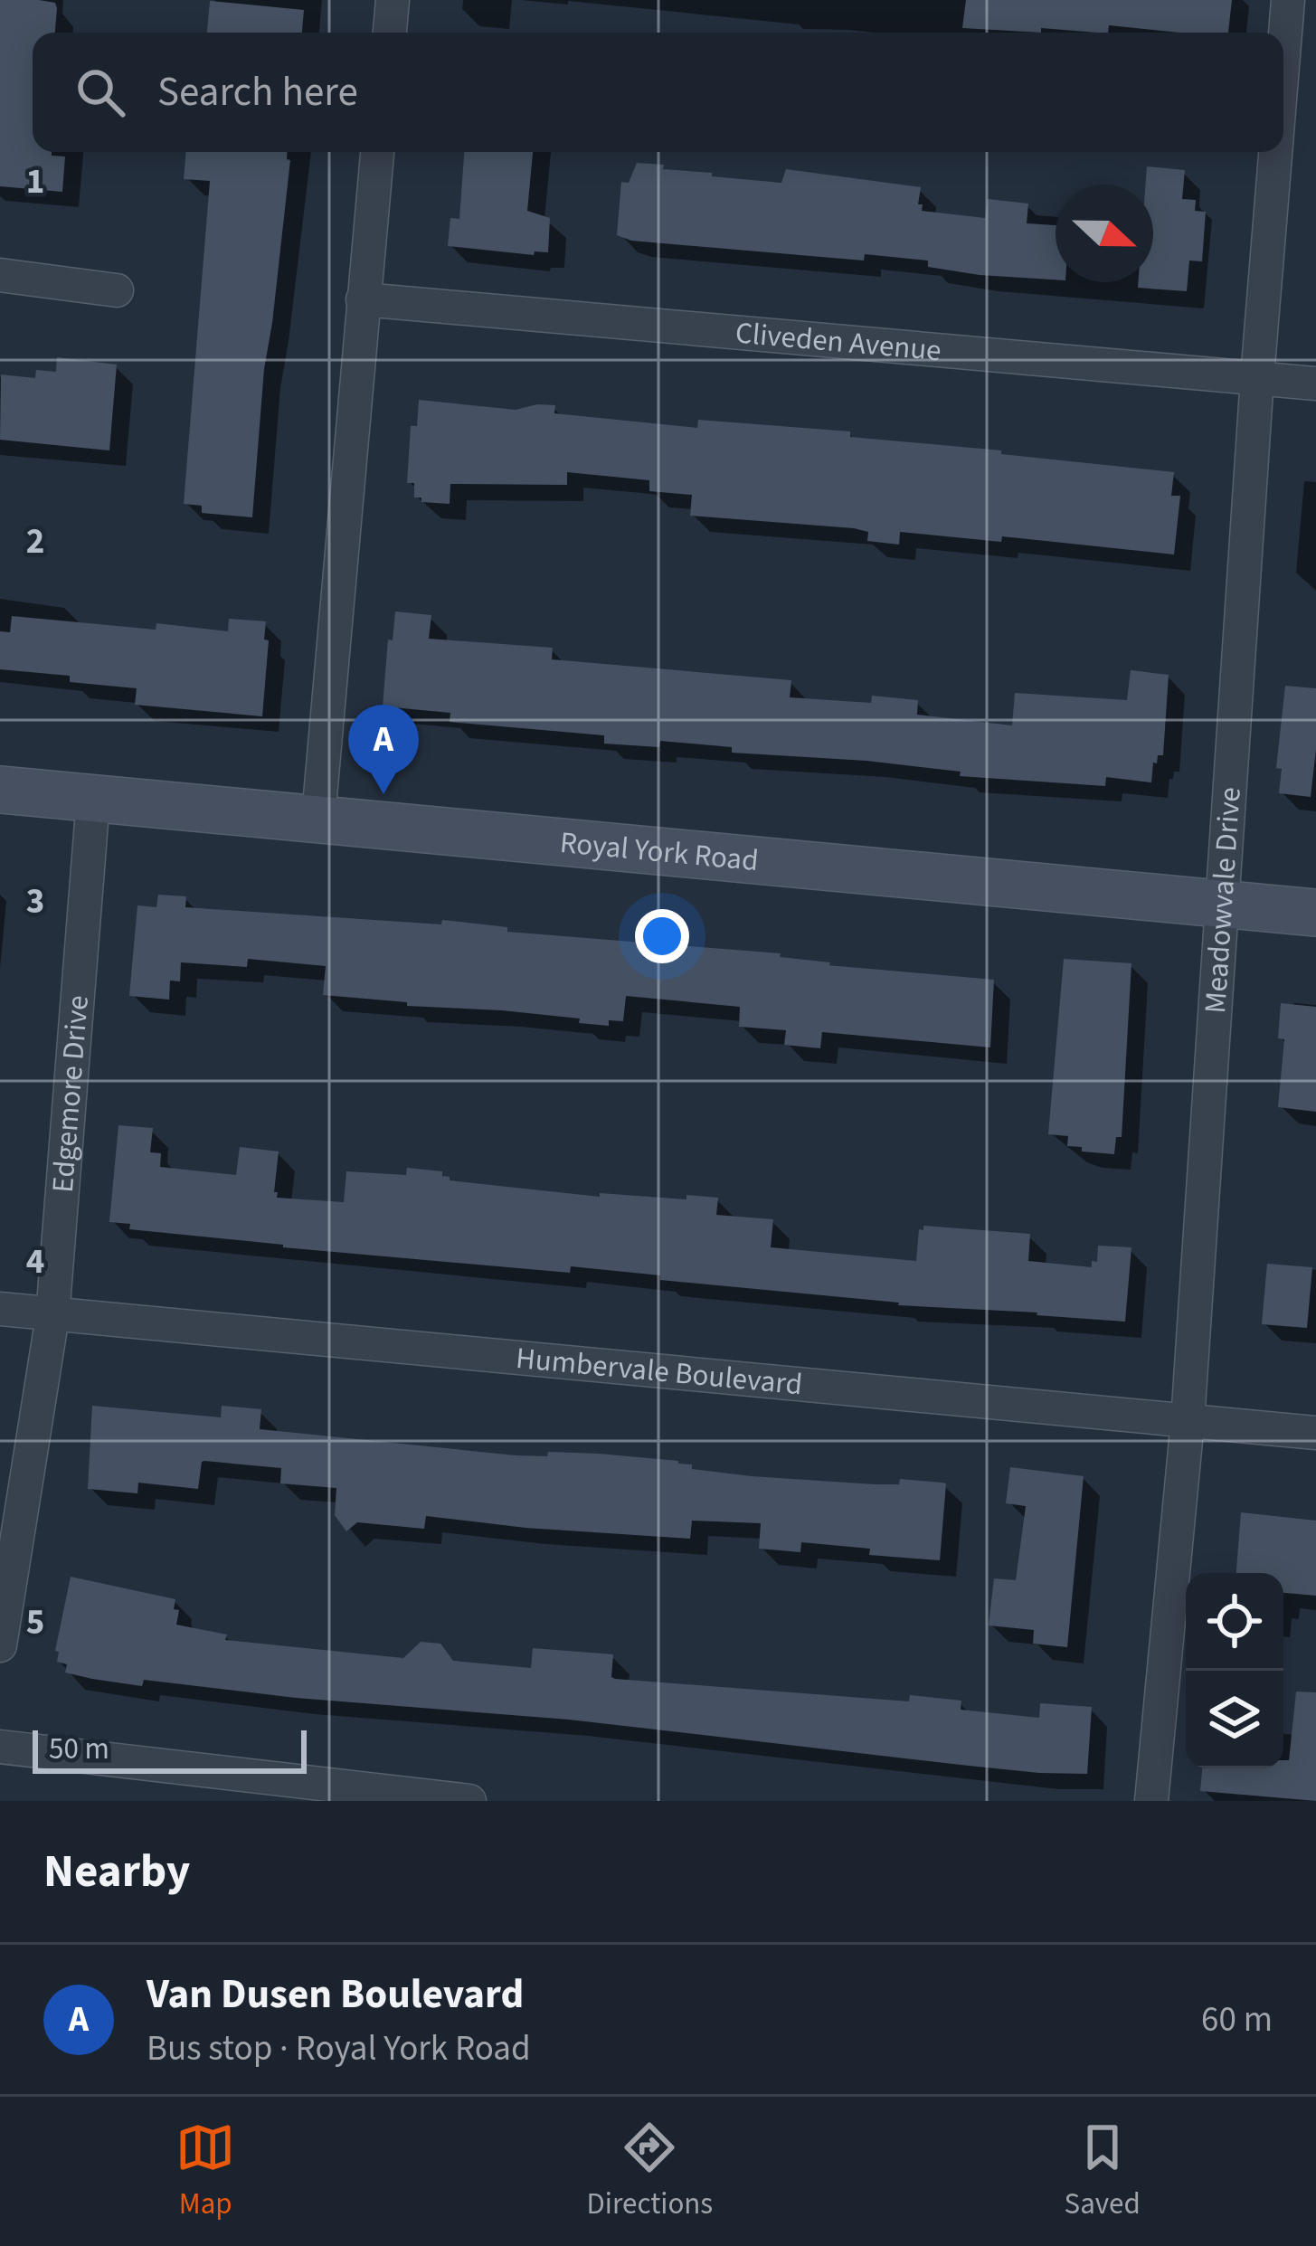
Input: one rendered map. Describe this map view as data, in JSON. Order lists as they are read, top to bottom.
{
  "streets": {
    "main road": ["Royal York Road"],
    "street": [
      "Cliveden Avenue",
      "Meadowvale Drive",
      "Edgemore Drive",
      "Humbervale Boulevard"
    ]
  },
  "crossings": [
    ["Cliveden Avenue", "Meadowvale Drive"],
    ["Royal York Road", "Meadowvale Drive"],
    ["Royal York Road", "Edgemore Drive"],
    ["Meadowvale Drive", "Humbervale Boulevard"],
    ["Edgemore Drive", "Humbervale Boulevard"]
  ],
  "scale_bar": "50 m",
  "north": "right",
  "page": {
    "search": "Search here",
    "pins": "A",
    "scale": "50 m",
    "heading": "Nearby",
    "list": [
      {
        "mark": "A",
        "name": "Van Dusen Boulevard",
        "note": "Bus stop · Royal York Road",
        "value": "60 m"
      }
    ],
    "nav": ["Map", "Directions", "Saved"]
  },
  "grid": {
    "rows": [
      "1",
      "2",
      "3",
      "4",
      "5"
    ]
  }
}
